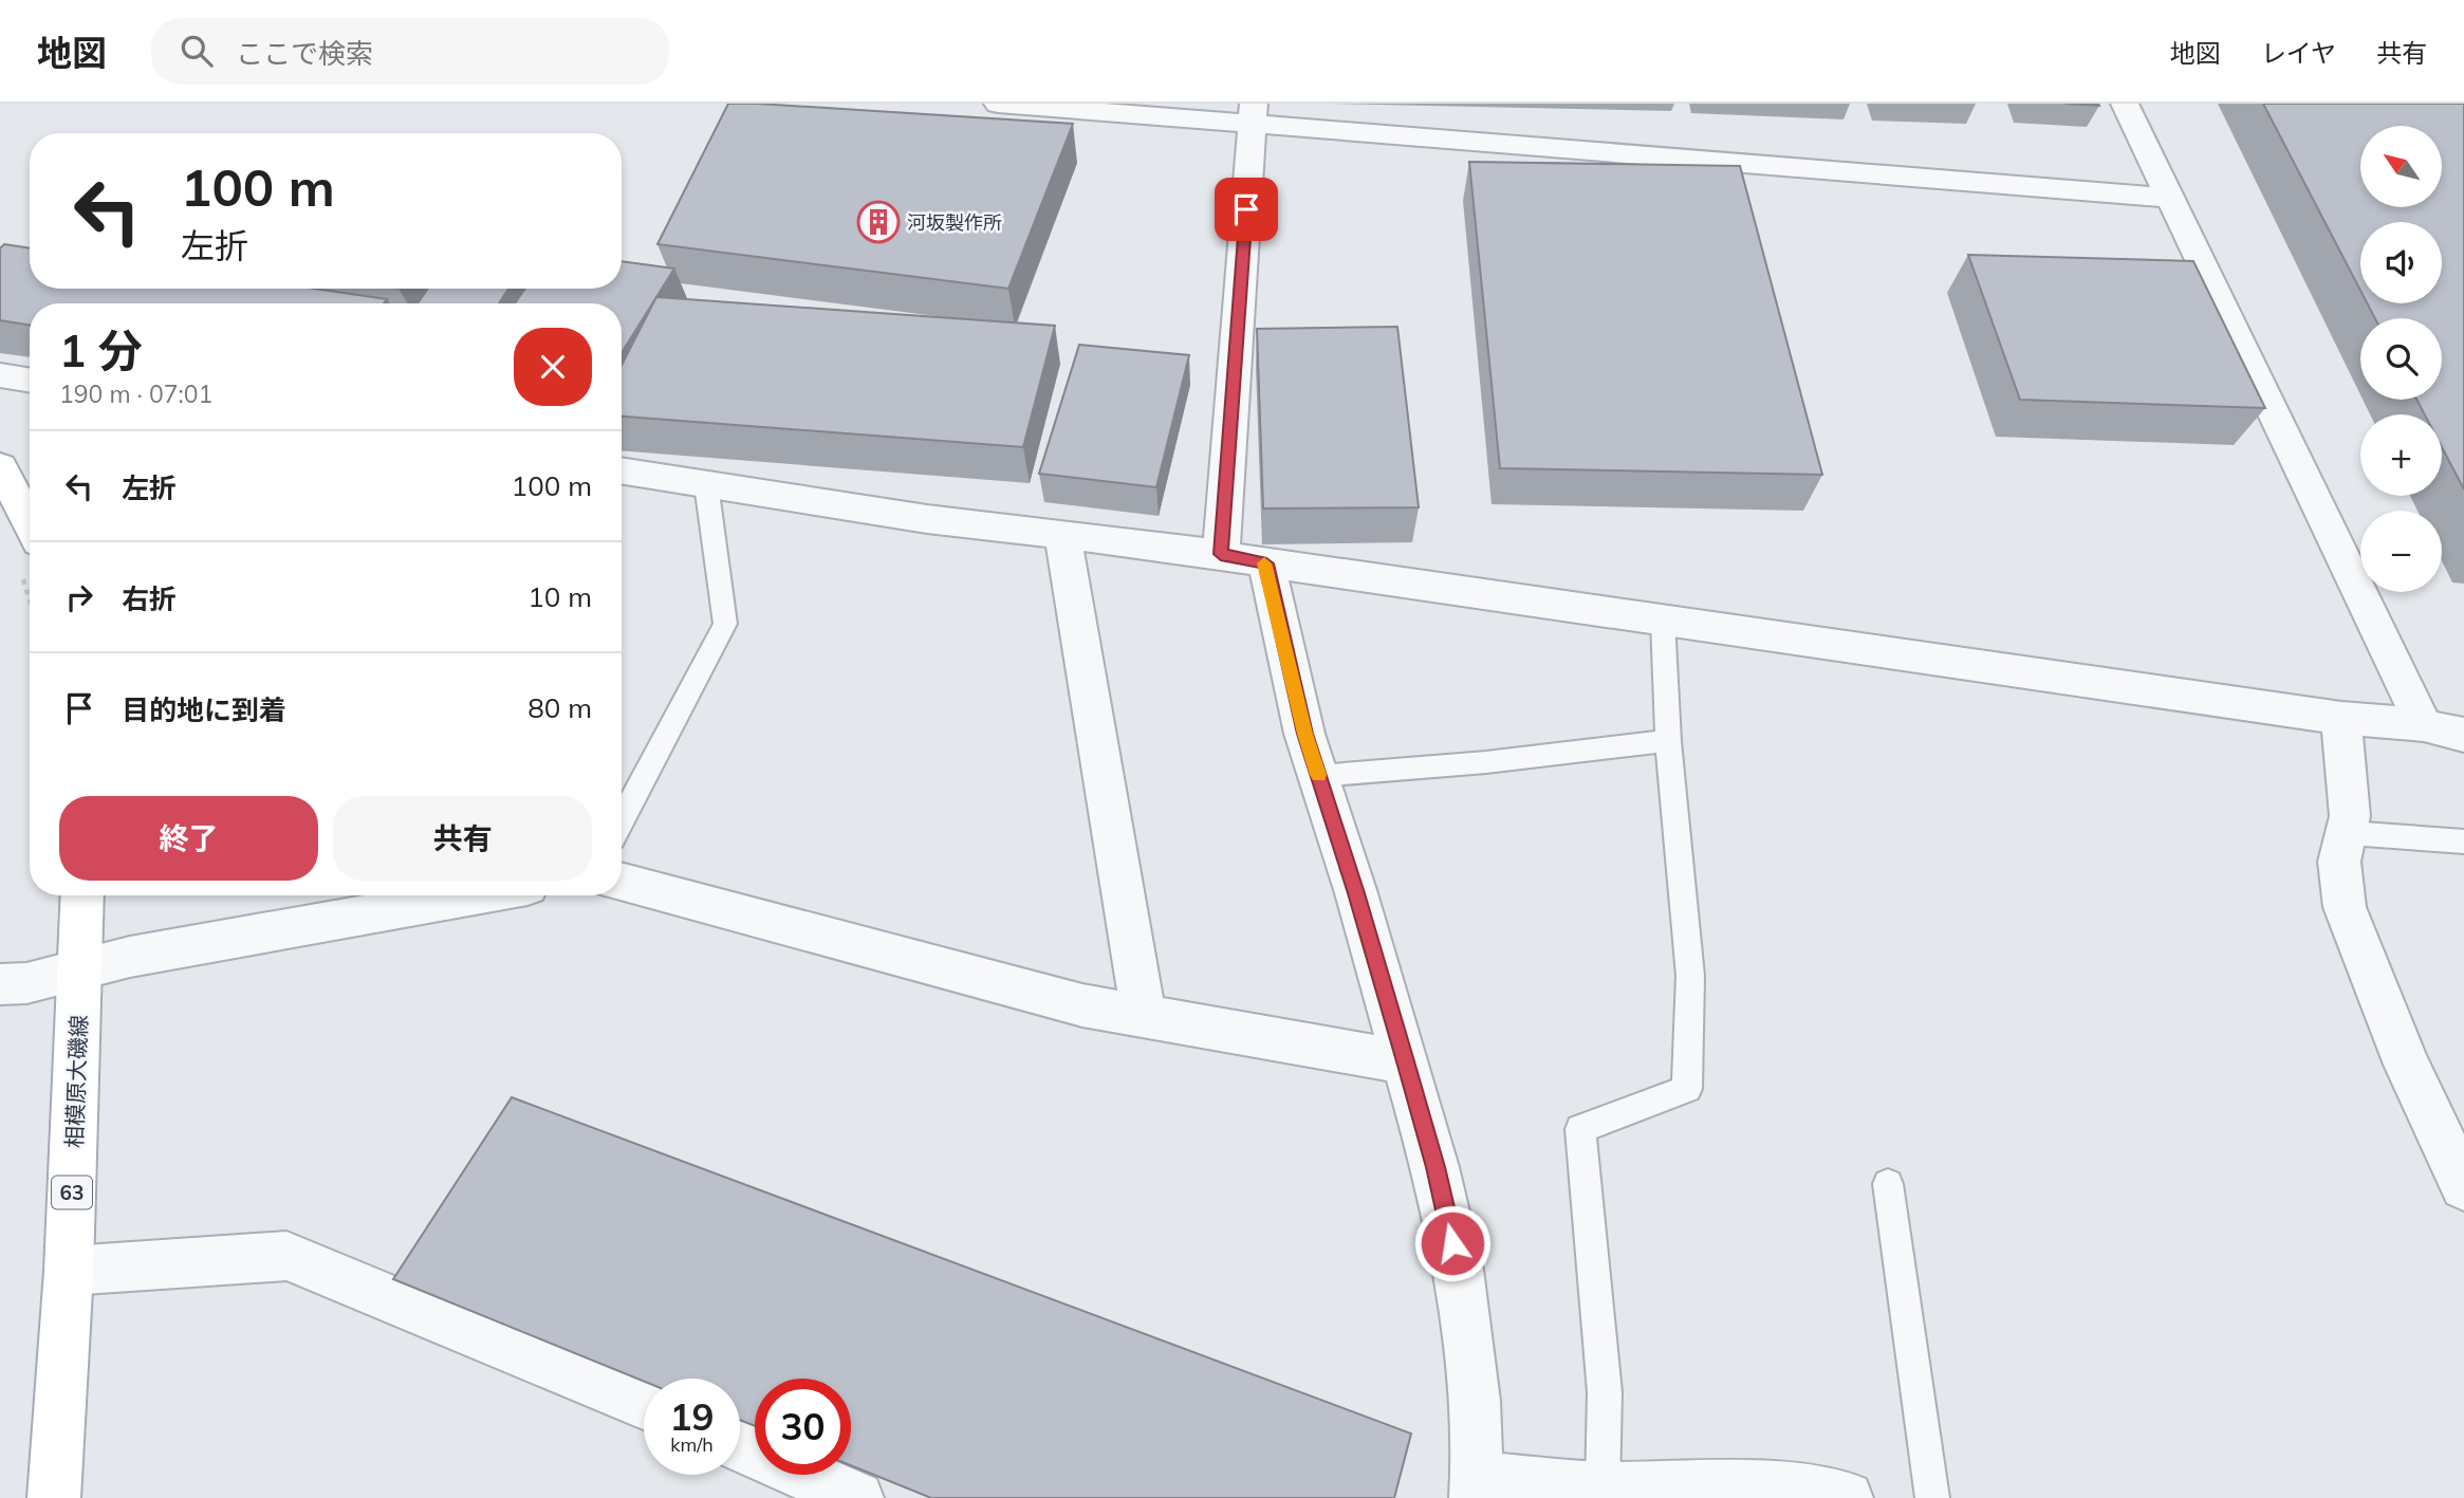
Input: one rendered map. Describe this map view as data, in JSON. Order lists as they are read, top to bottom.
{
  "streets": {
    "main road": ["相模原大磯線", "63"]
  },
  "places": {
    "building": ["河坂製作所"]
  },
  "north": "top left",
  "page": {
    "header": "地図",
    "search": "ここで検索",
    "nav": ["地図", "レイヤ", "共有"],
    "map_buttons": ["+", "−"],
    "turn": ["100 m", "左折"],
    "heading": ["1 分", "190 m · 07:01"],
    "list": [
      {
        "name": "左折",
        "value": "100 m"
      },
      {
        "name": "右折",
        "value": "10 m"
      },
      {
        "name": "目的地に到着",
        "value": "80 m"
      }
    ],
    "buttons": ["終了", "共有"],
    "speed": "19 km/h",
    "limit": "30"
  }
}
